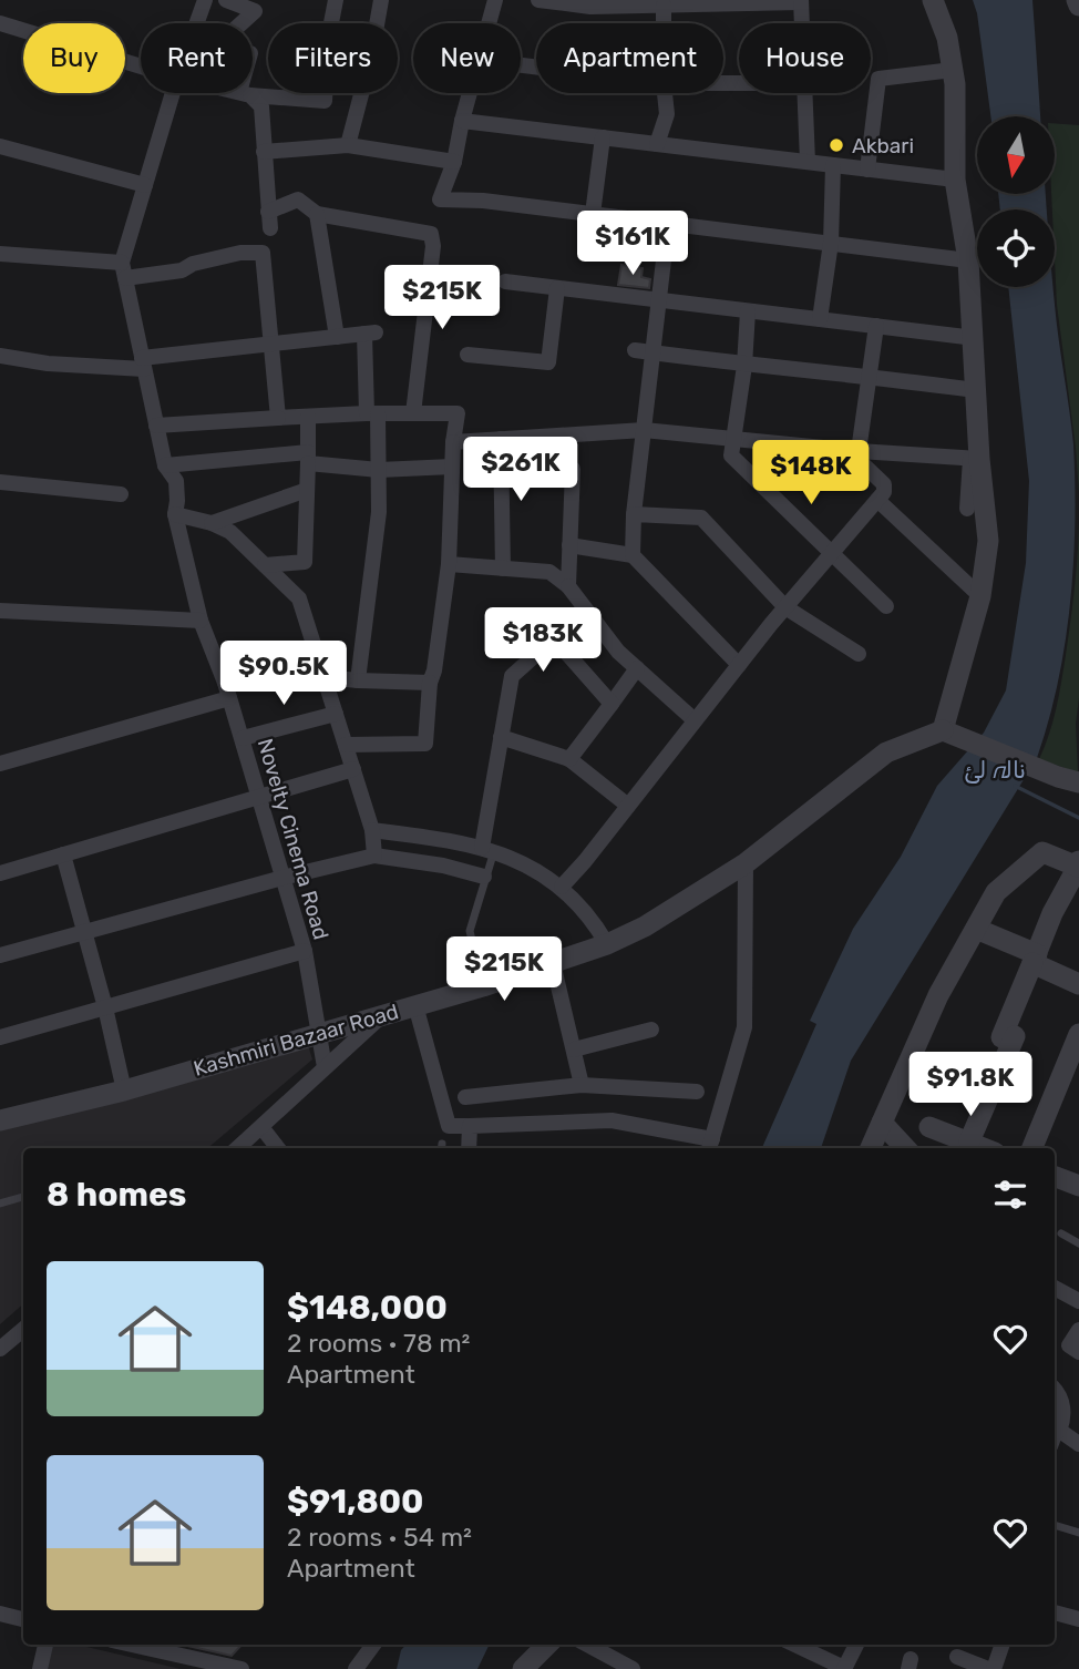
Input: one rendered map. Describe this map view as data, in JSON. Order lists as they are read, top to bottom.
{
  "streets": {
    "street": ["Novelty Cinema Road", "Kashmiri Bazaar Road"]
  },
  "crossings": [
    ["Novelty Cinema Road", "Kashmiri Bazaar Road"]
  ],
  "water": ["نالہ لئ"],
  "places": ["Akbari"],
  "north": "bottom",
  "page": {
    "chip": [
      "Buy",
      "Rent",
      "Filters",
      "New",
      "Apartment",
      "House"
    ],
    "price": [
      "$161K",
      "$215K",
      "$261K",
      "$148K",
      "$183K",
      "$90.5K",
      "$215K",
      "$91.8K"
    ],
    "heading": "8 homes",
    "list": [
      {
        "name": "$148,000",
        "note": "2 rooms · 78 m² · Apartment"
      },
      {
        "name": "$91,800",
        "note": "2 rooms · 54 m² · Apartment"
      }
    ]
  }
}
